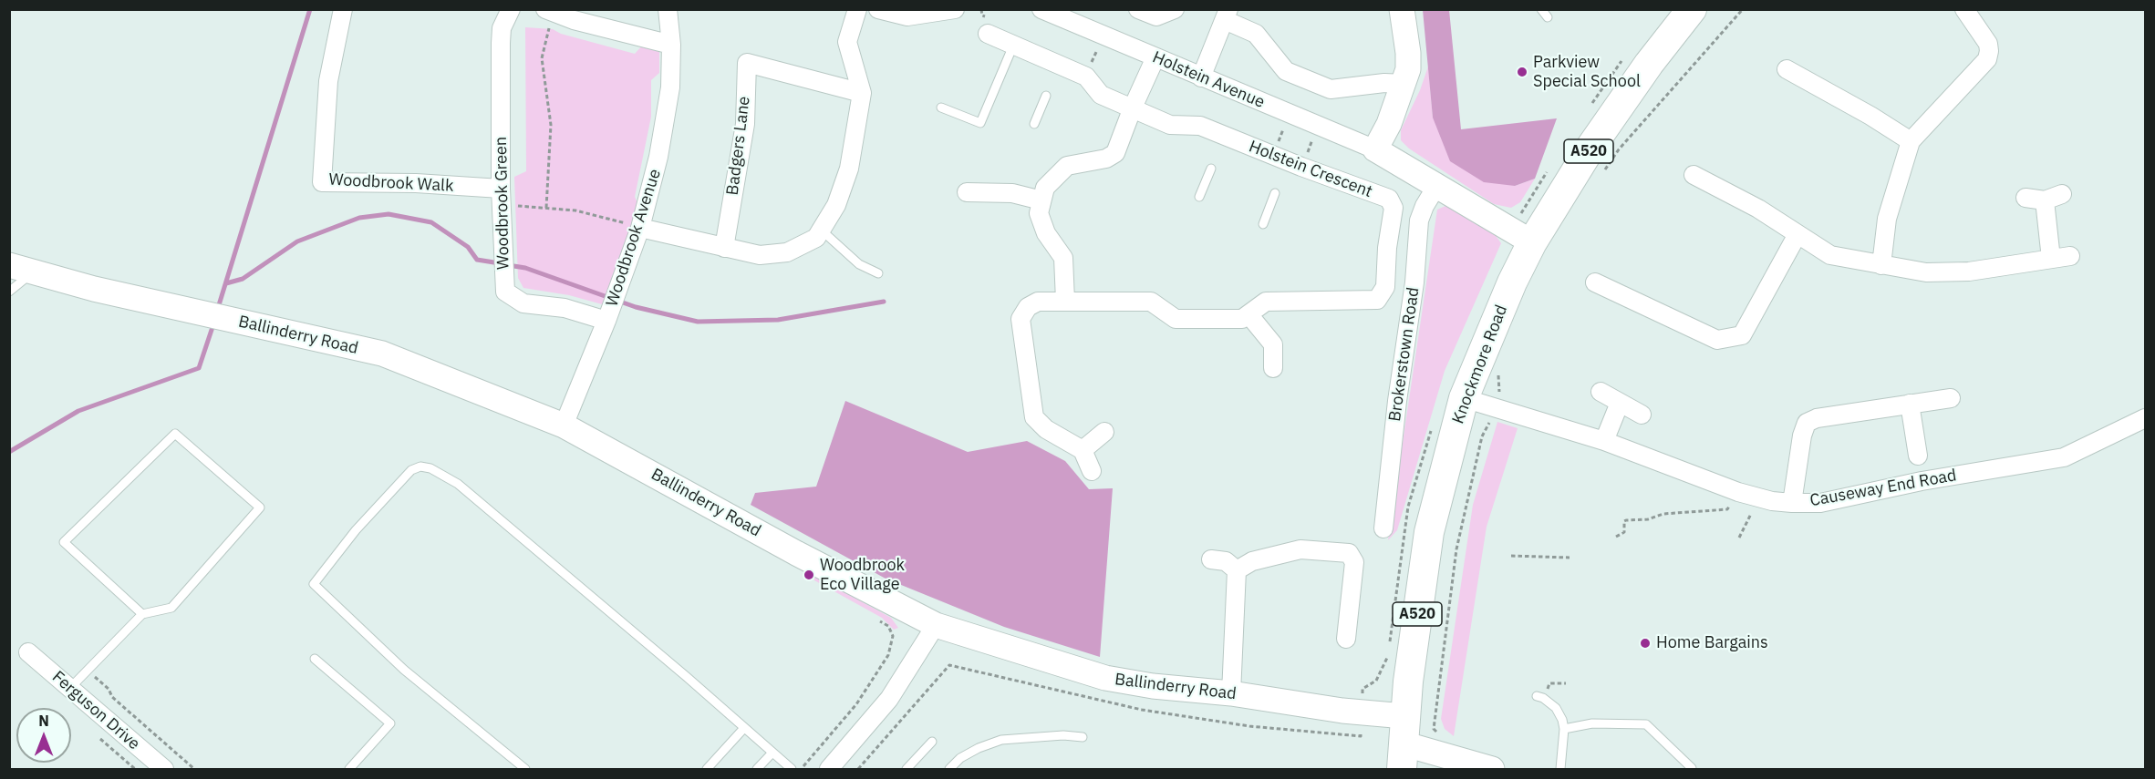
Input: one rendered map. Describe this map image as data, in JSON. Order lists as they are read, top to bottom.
{
  "streets": {
    "main road": ["A520", "Ballinderry Road", "Knockmore Road"],
    "street": [
      "Holstein Avenue",
      "Badgers Lane",
      "Holstein Crescent",
      "Woodbrook Walk",
      "Woodbrook Green",
      "Woodbrook Avenue",
      "Brokerstown Road",
      "Causeway End Road",
      "Ferguson Drive"
    ]
  },
  "crossings": [
    ["Woodbrook Walk", "Woodbrook Green"],
    ["Woodbrook Green", "Woodbrook Avenue"],
    ["Woodbrook Avenue", "Ballinderry Road"],
    ["Ballinderry Road", "Knockmore Road"],
    ["Knockmore Road", "Causeway End Road"]
  ],
  "places": ["Parkview Special School", "Woodbrook Eco Village", "Home Bargains"],
  "north": "top"
}
